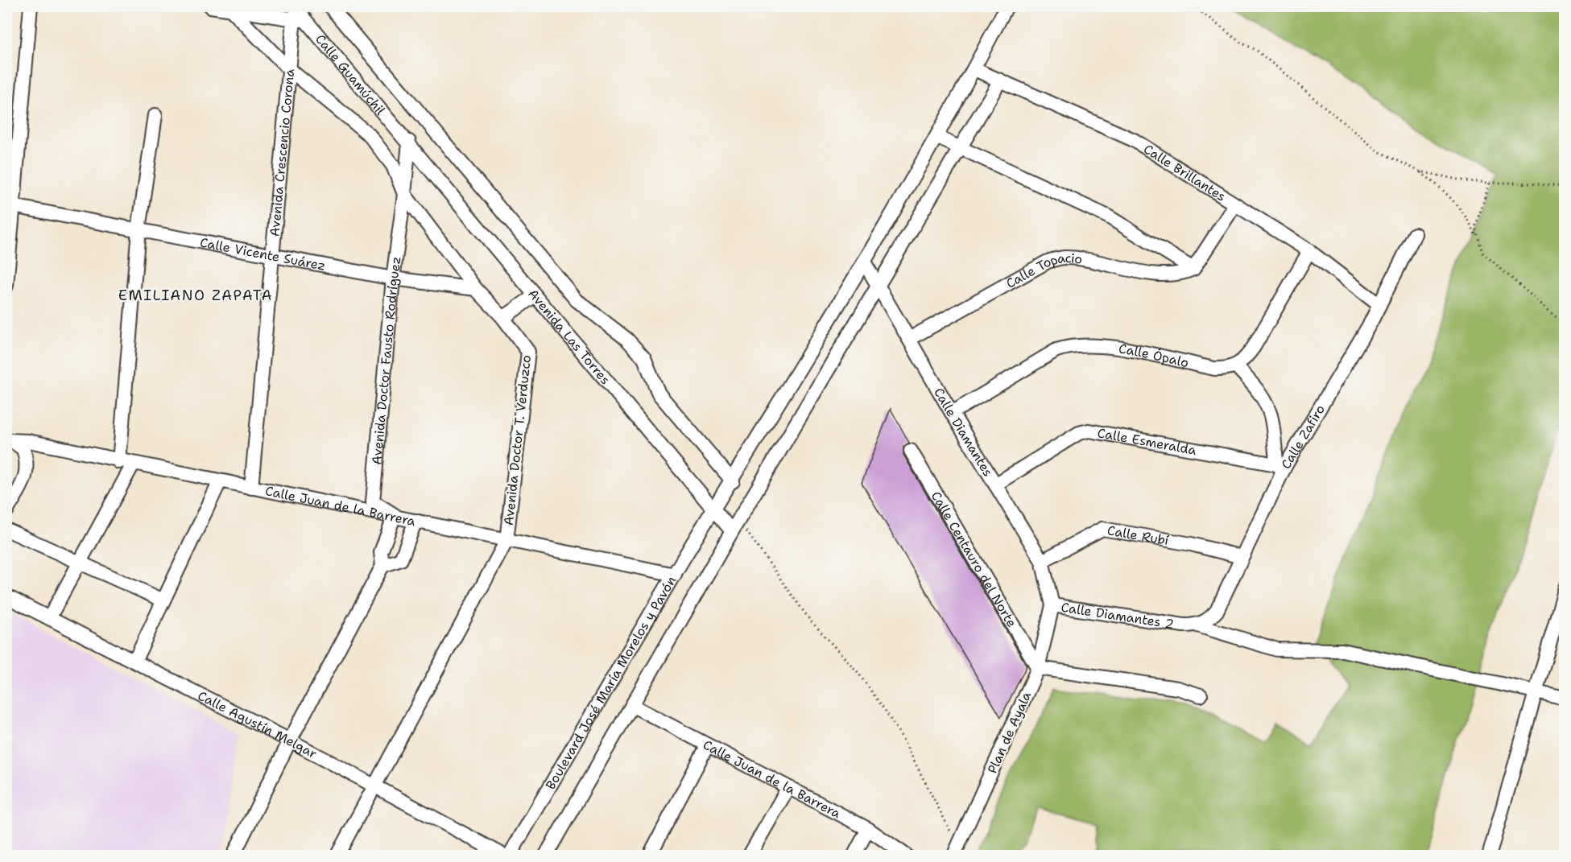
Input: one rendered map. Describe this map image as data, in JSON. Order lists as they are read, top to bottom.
{
  "streets": {
    "street": [
      "Calle Guamúchil",
      "Avenida Crescencio Corona",
      "Calle Brillantes",
      "Calle Vicente Suárez",
      "Calle Topacio",
      "Avenida Las Torres",
      "Calle Ópalo",
      "Avenida Doctor Fausto Rodríguez",
      "Calle Diamantes",
      "Calle Zafiro",
      "Avenida Doctor T. Verduzco",
      "Calle Esmeralda",
      "Calle Juan de la Barrera",
      "Calle Rubí",
      "Calle Centauro del Norte",
      "Calle Diamantes 2",
      "Boulevard José María Morelos y Pavón",
      "Calle Agustín Melgar",
      "Plan de Ayala"
    ]
  },
  "crossings": [
    ["Calle Guamúchil", "Avenida Crescencio Corona"],
    ["Calle Guamúchil", "Avenida Las Torres"],
    ["Calle Guamúchil", "Avenida Doctor Fausto Rodríguez"],
    ["Avenida Crescencio Corona", "Calle Vicente Suárez"],
    ["Avenida Crescencio Corona", "Calle Juan de la Barrera"],
    ["Calle Brillantes", "Calle Zafiro"],
    ["Calle Brillantes", "Boulevard José María Morelos y Pavón"],
    ["Calle Vicente Suárez", "Avenida Doctor Fausto Rodríguez"],
    ["Calle Topacio", "Calle Diamantes"],
    ["Avenida Las Torres", "Avenida Doctor Fausto Rodríguez"],
    ["Avenida Las Torres", "Boulevard José María Morelos y Pavón"],
    ["Calle Ópalo", "Calle Diamantes"],
    ["Avenida Doctor Fausto Rodríguez", "Calle Juan de la Barrera"],
    ["Calle Diamantes", "Calle Esmeralda"],
    ["Calle Diamantes", "Calle Rubí"],
    ["Calle Diamantes", "Calle Diamantes 2"],
    ["Calle Diamantes", "Boulevard José María Morelos y Pavón"],
    ["Calle Diamantes", "Plan de Ayala"],
    ["Calle Zafiro", "Calle Esmeralda"],
    ["Calle Zafiro", "Calle Rubí"],
    ["Calle Zafiro", "Calle Diamantes 2"],
    ["Avenida Doctor T. Verduzco", "Calle Juan de la Barrera"],
    ["Calle Juan de la Barrera", "Boulevard José María Morelos y Pavón"],
    ["Calle Centauro del Norte", "Plan de Ayala"],
    ["Calle Diamantes 2", "Plan de Ayala"],
    ["Boulevard José María Morelos y Pavón", "Calle Agustín Melgar"]
  ],
  "districts": ["EMILIANO ZAPATA"]
}
